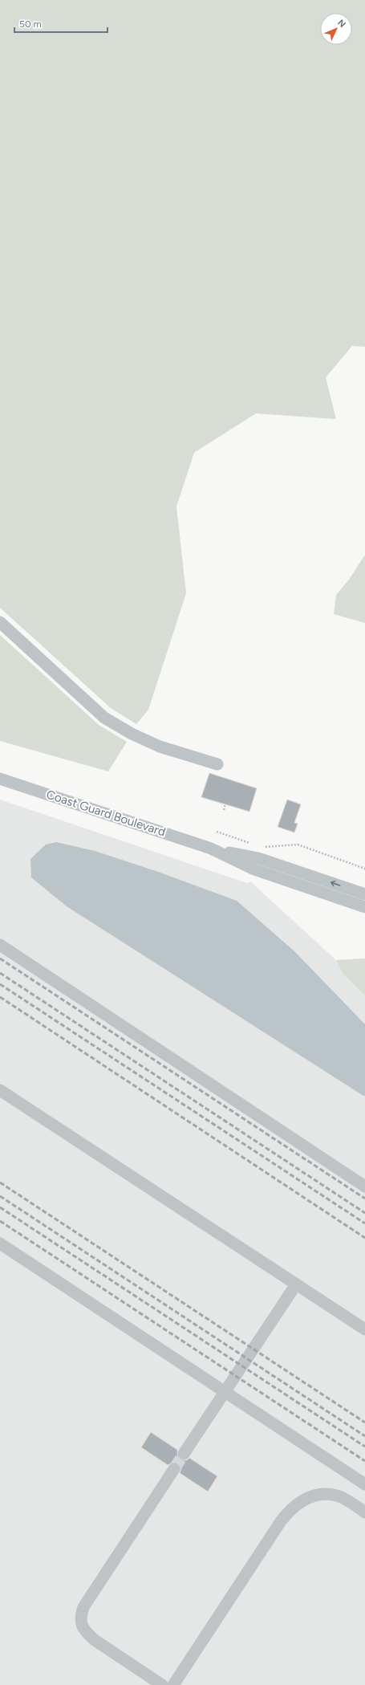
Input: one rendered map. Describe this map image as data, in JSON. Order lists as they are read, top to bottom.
{
  "streets": {
    "street": ["Coast Guard Boulevard"]
  },
  "scale_bar": "50 m",
  "north": "top right"
}
